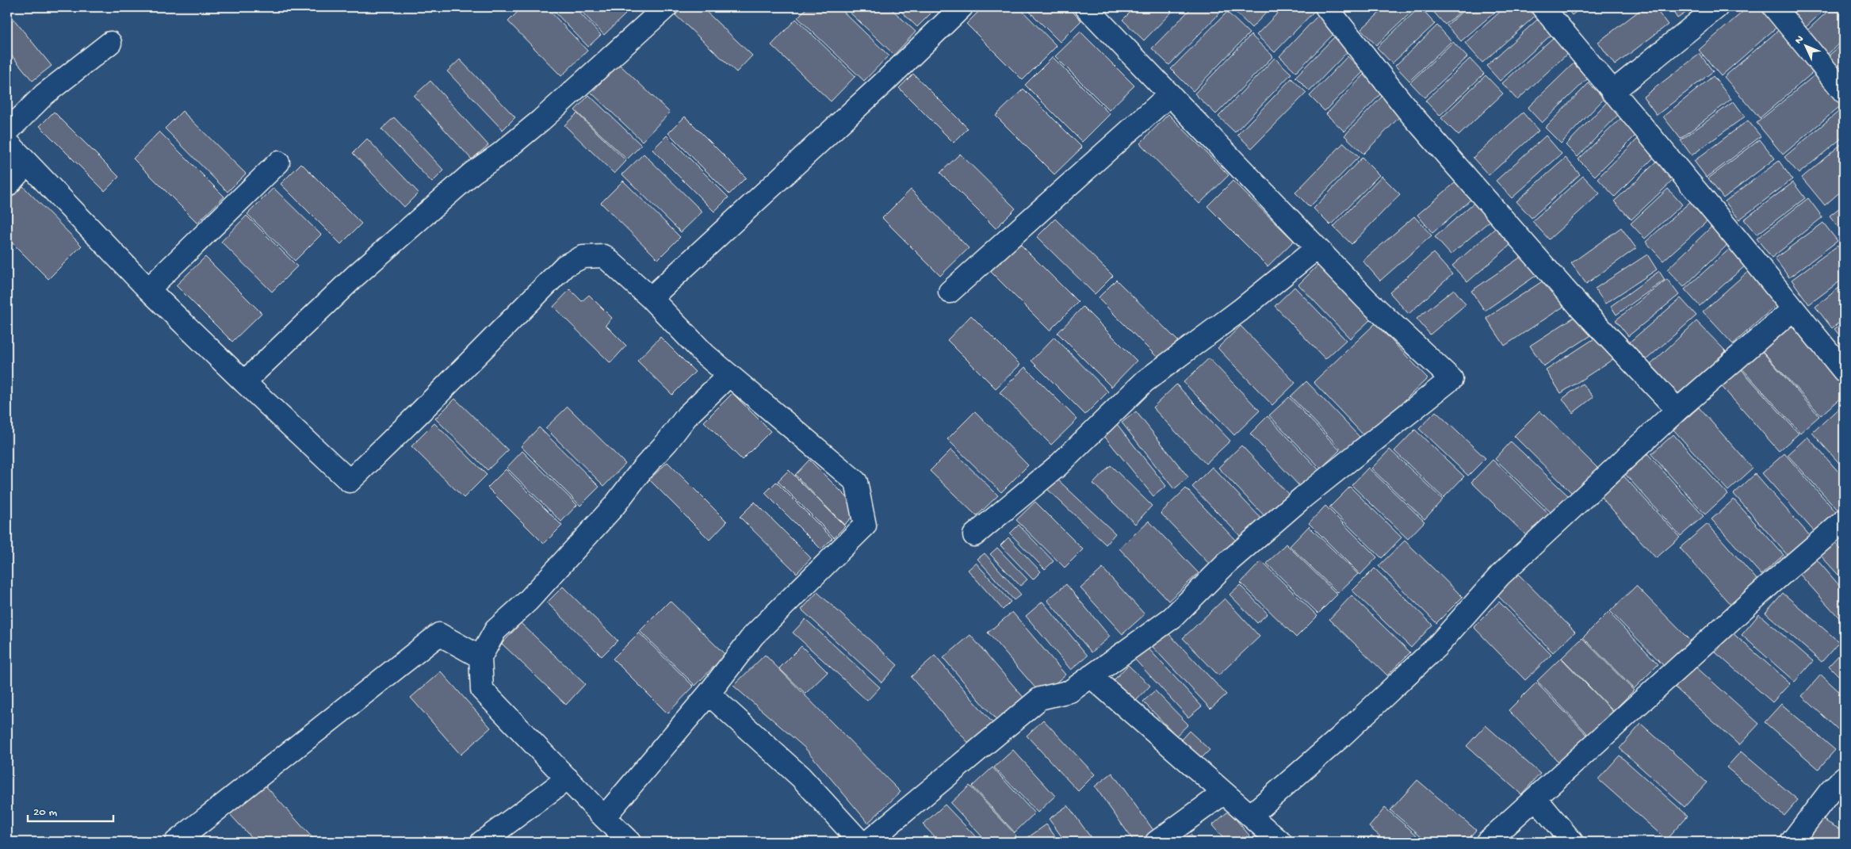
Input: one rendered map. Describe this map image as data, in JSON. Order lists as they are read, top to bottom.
{
  "scale_bar": "20 m",
  "north": "top left"
}
